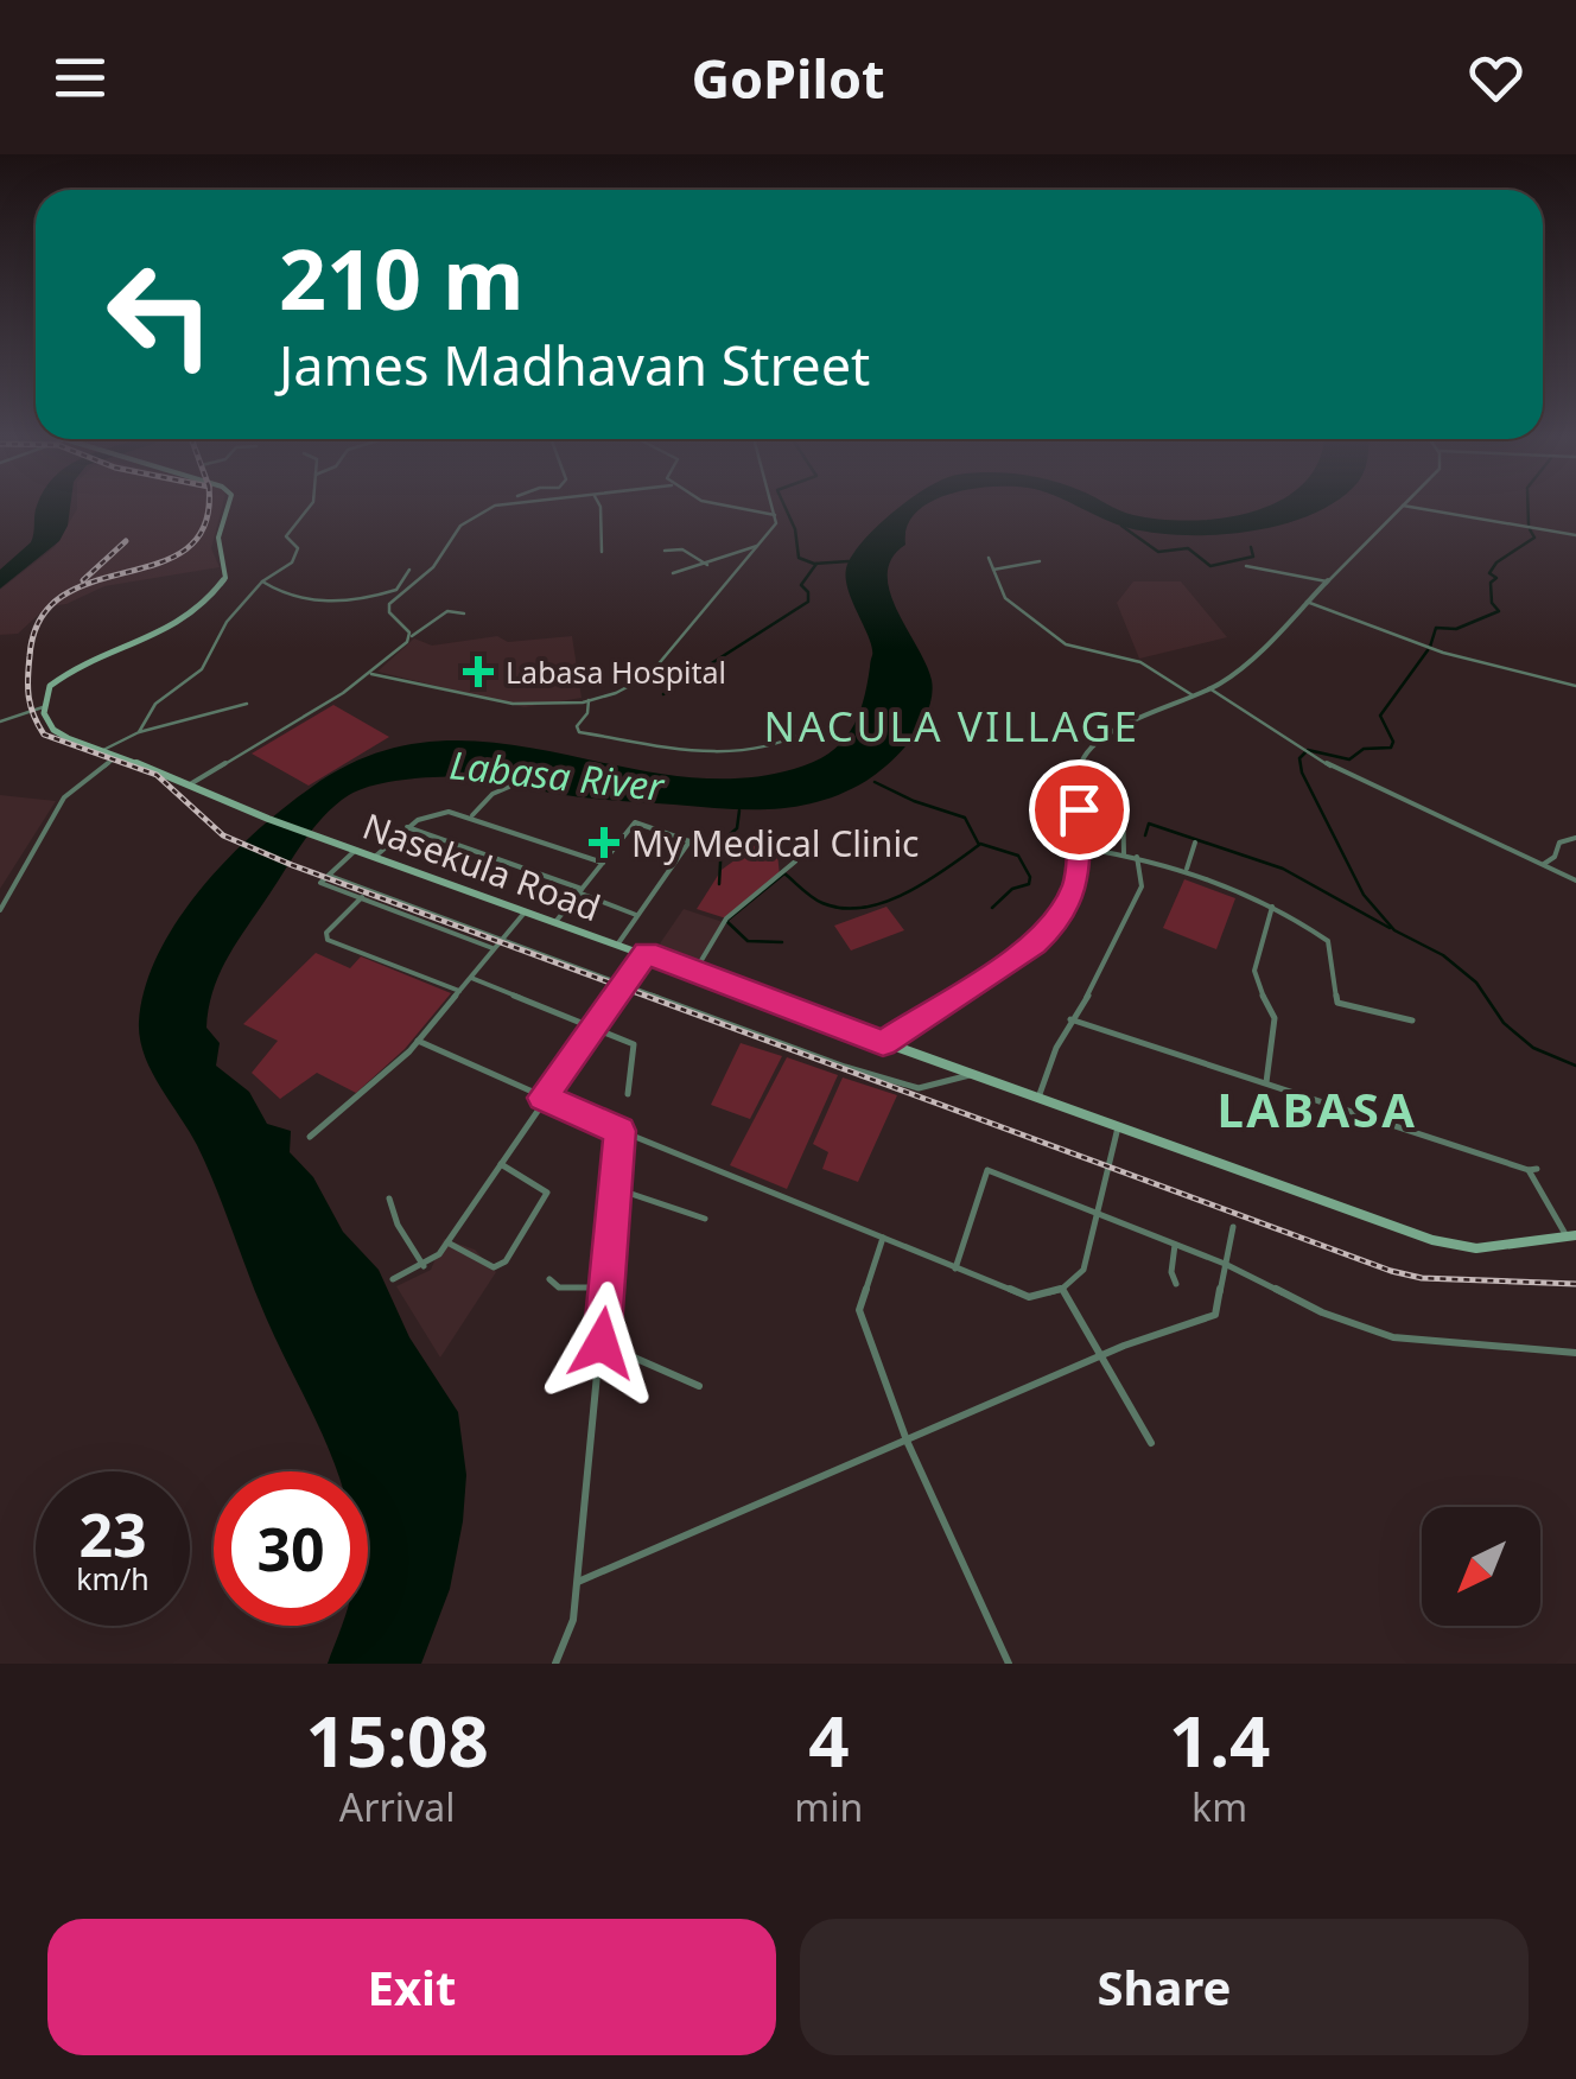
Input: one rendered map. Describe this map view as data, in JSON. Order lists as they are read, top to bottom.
{
  "streets": {
    "main road": ["Nasekula Road"]
  },
  "districts": ["NACULA VILLAGE", "LABASA"],
  "water": ["Labasa River"],
  "places": {
    "health": ["Labasa Hospital", "My Medical Clinic"]
  },
  "north": "bottom left",
  "page": {
    "header": "GoPilot",
    "turn": ["210 m", "James Madhavan Street"],
    "speed": "23 km/h",
    "limit": "30",
    "eta": [
      "15:08",
      "Arrival",
      "4",
      "min",
      "1.4",
      "km"
    ],
    "buttons": ["Exit", "Share"]
  }
}
